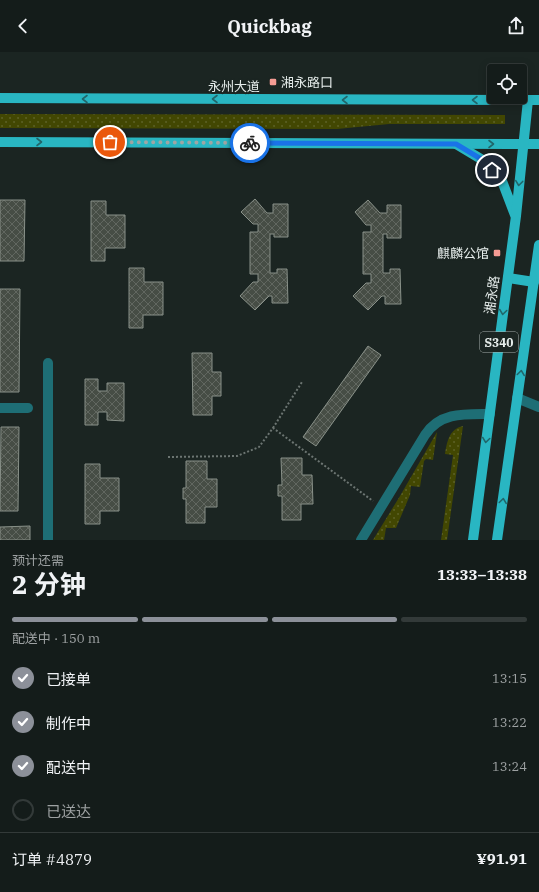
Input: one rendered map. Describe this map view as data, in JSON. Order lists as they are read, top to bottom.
{
  "streets": {
    "main road": ["永州大道", "湘永路", "S340"]
  },
  "crossings": [
    ["永州大道", "湘永路"]
  ],
  "places": {
    "transit": ["湘永路口", "麒麟公馆"]
  },
  "page": {
    "header": "Quickbag",
    "heading": ["2 分钟", "预计还需", "13:33–13:38"],
    "panel": ["订单 #4879", "¥91.91"],
    "bar": "配送中 · 150 m",
    "list": [
      ["已接单", "13:15"],
      ["制作中", "13:22"],
      ["配送中", "13:24"],
      "已送达"
    ]
  }
}
